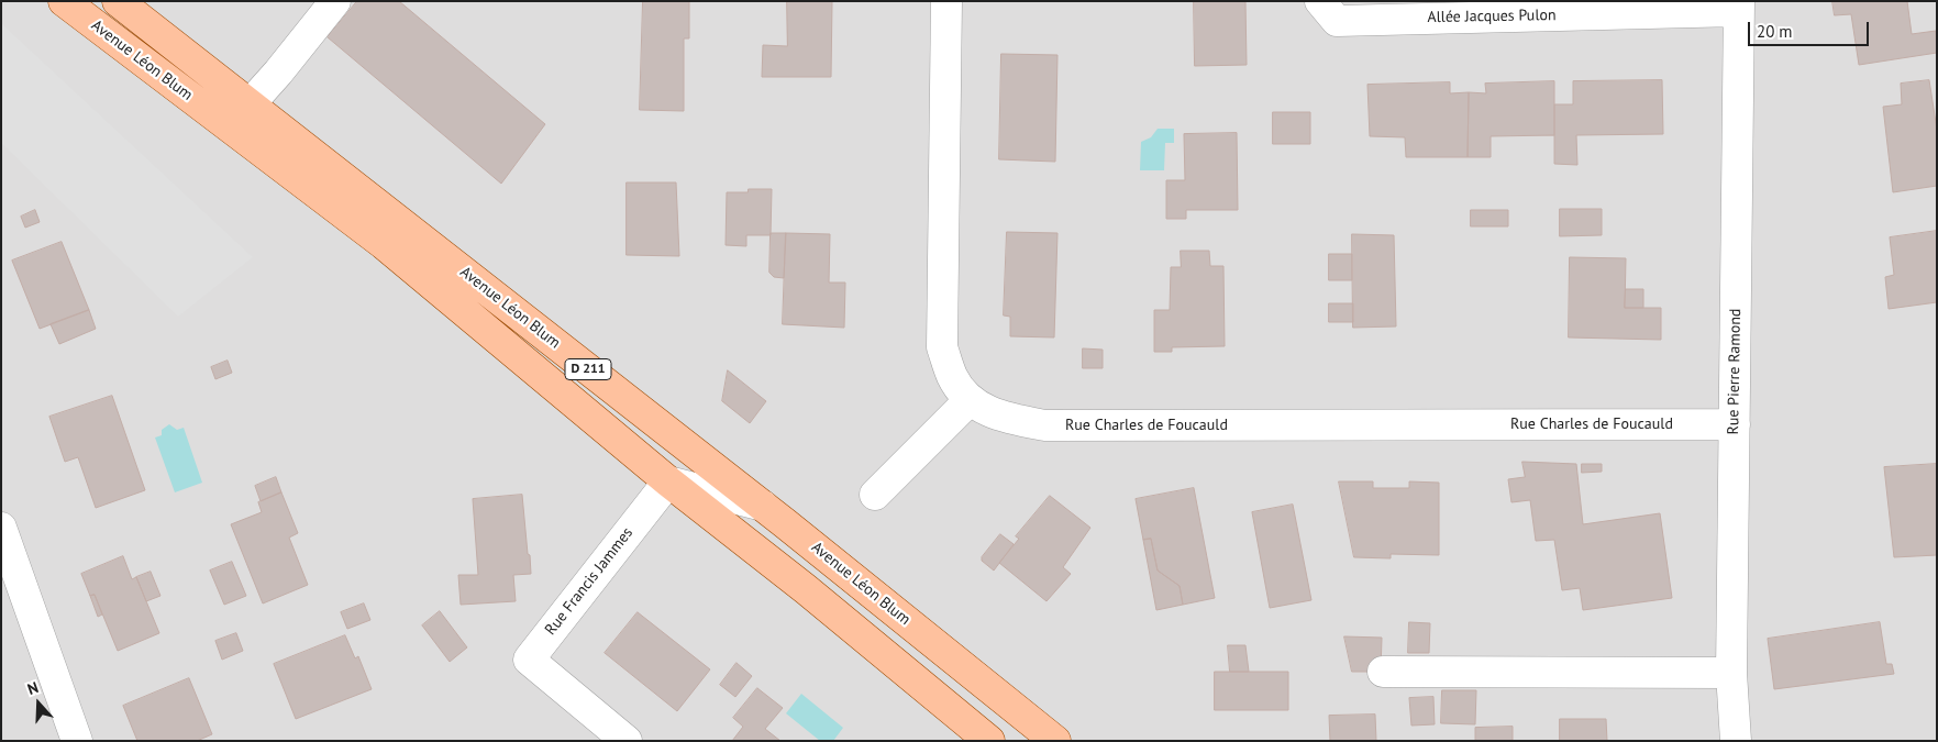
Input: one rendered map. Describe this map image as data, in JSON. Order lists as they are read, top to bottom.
{
  "streets": {
    "main road": ["Avenue Léon Blum", "D 211"],
    "street": [
      "Allée Jacques Pulon",
      "Rue Pierre Ramond",
      "Rue Charles de Foucauld",
      "Rue Francis Jammes"
    ]
  },
  "crossings": [
    ["Allée Jacques Pulon", "Rue Pierre Ramond"],
    ["Avenue Léon Blum", "Rue Francis Jammes"],
    ["Rue Pierre Ramond", "Rue Charles de Foucauld"]
  ],
  "scale_bar": "20 m",
  "north": "top"
}
